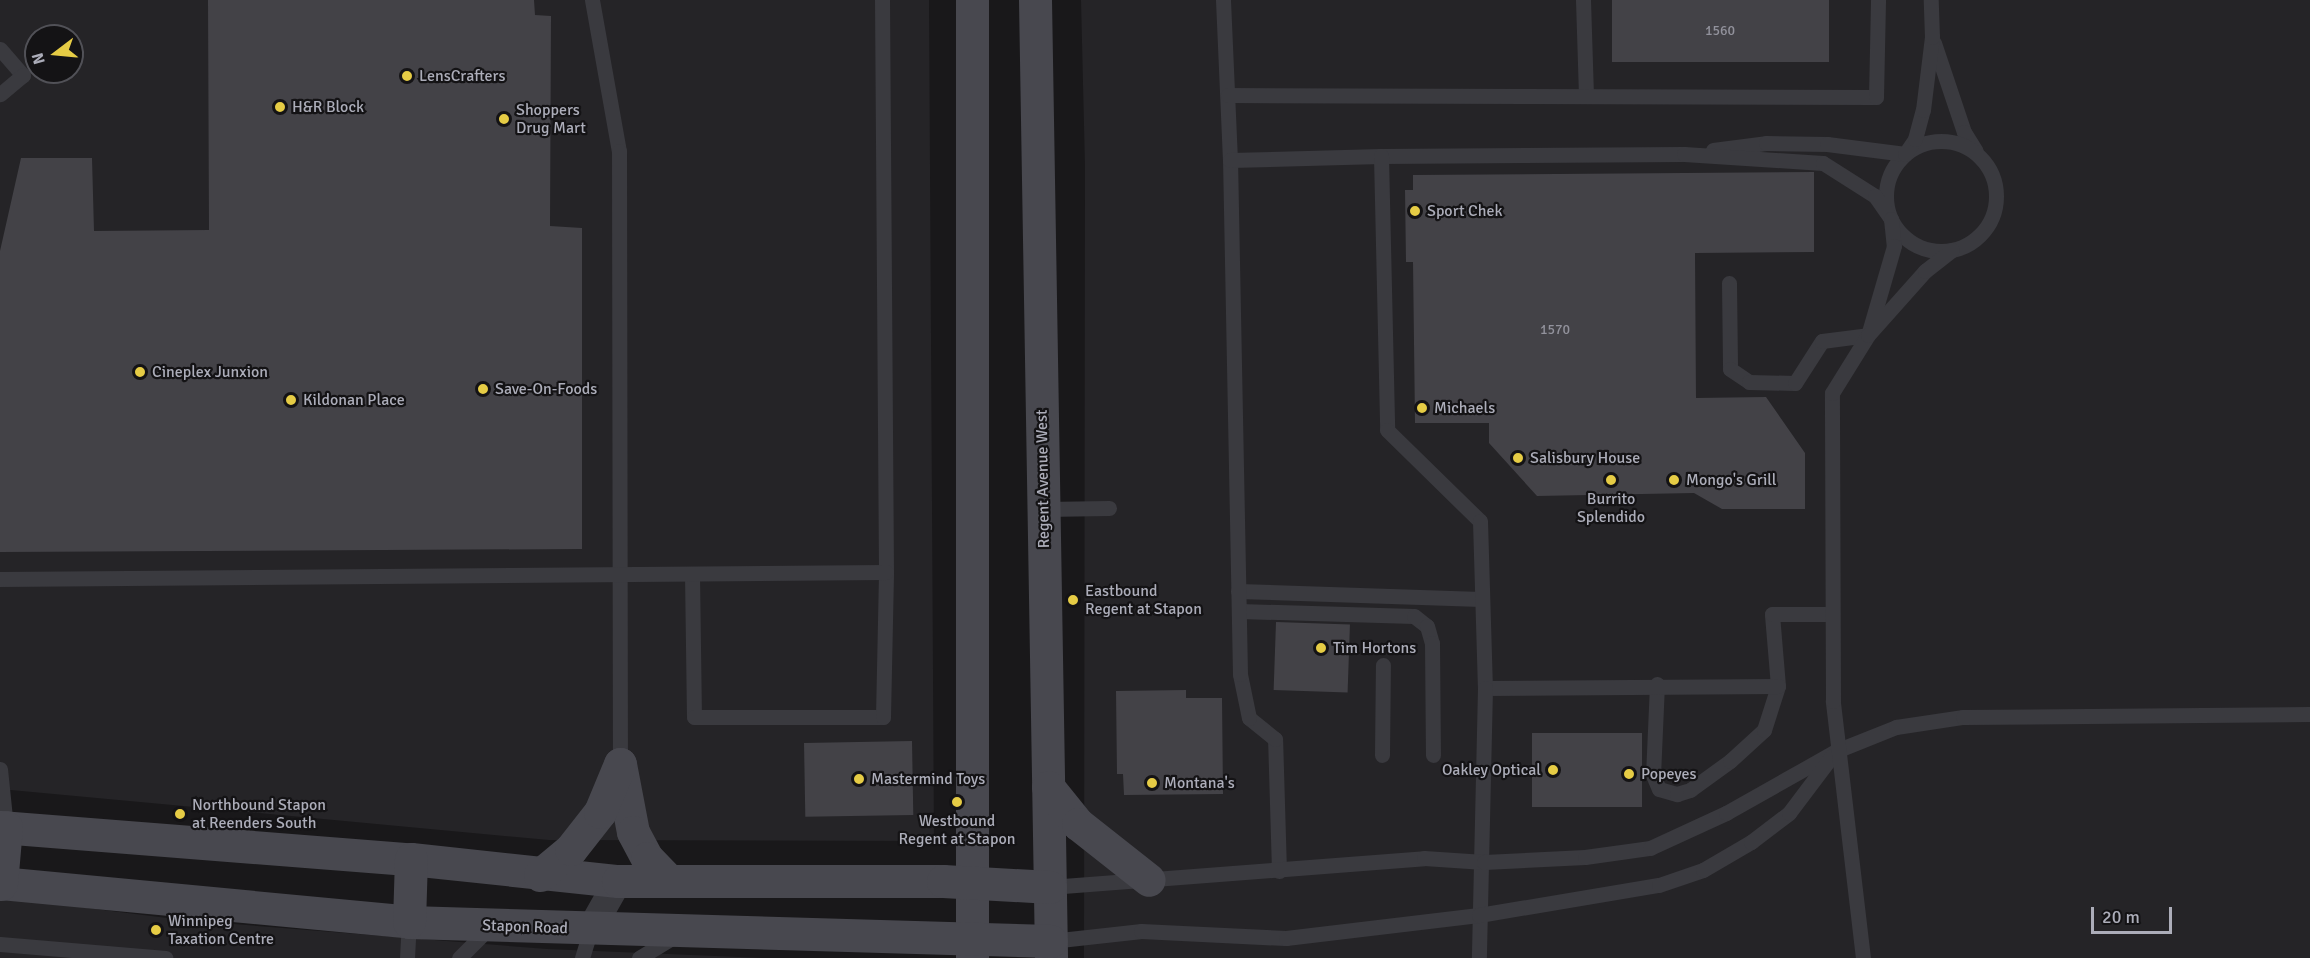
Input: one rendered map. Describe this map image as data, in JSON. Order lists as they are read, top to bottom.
{
  "streets": {
    "street": ["Regent Avenue West", "Stapon Road"]
  },
  "crossings": [
    ["Regent Avenue West", "Stapon Road"]
  ],
  "places": [
    "LensCrafters",
    "H&R Block",
    "Shoppers Drug Mart",
    "Sport Chek",
    "Cineplex Junxion",
    "Save-On-Foods",
    "Kildonan Place",
    "Michaels",
    "Salisbury House",
    "Burrito Splendido",
    "Mongo's Grill",
    "Eastbound Regent at Stapon",
    "Tim Hortons",
    "Oakley Optical",
    "Popeyes",
    "Mastermind Toys",
    "Montana's",
    "Westbound Regent at Stapon",
    "Northbound Stapon at Reenders South",
    "Winnipeg Taxation Centre"
  ],
  "house_numbers": ["1560", "1570"],
  "scale_bar": "20 m",
  "north": "left"
}
